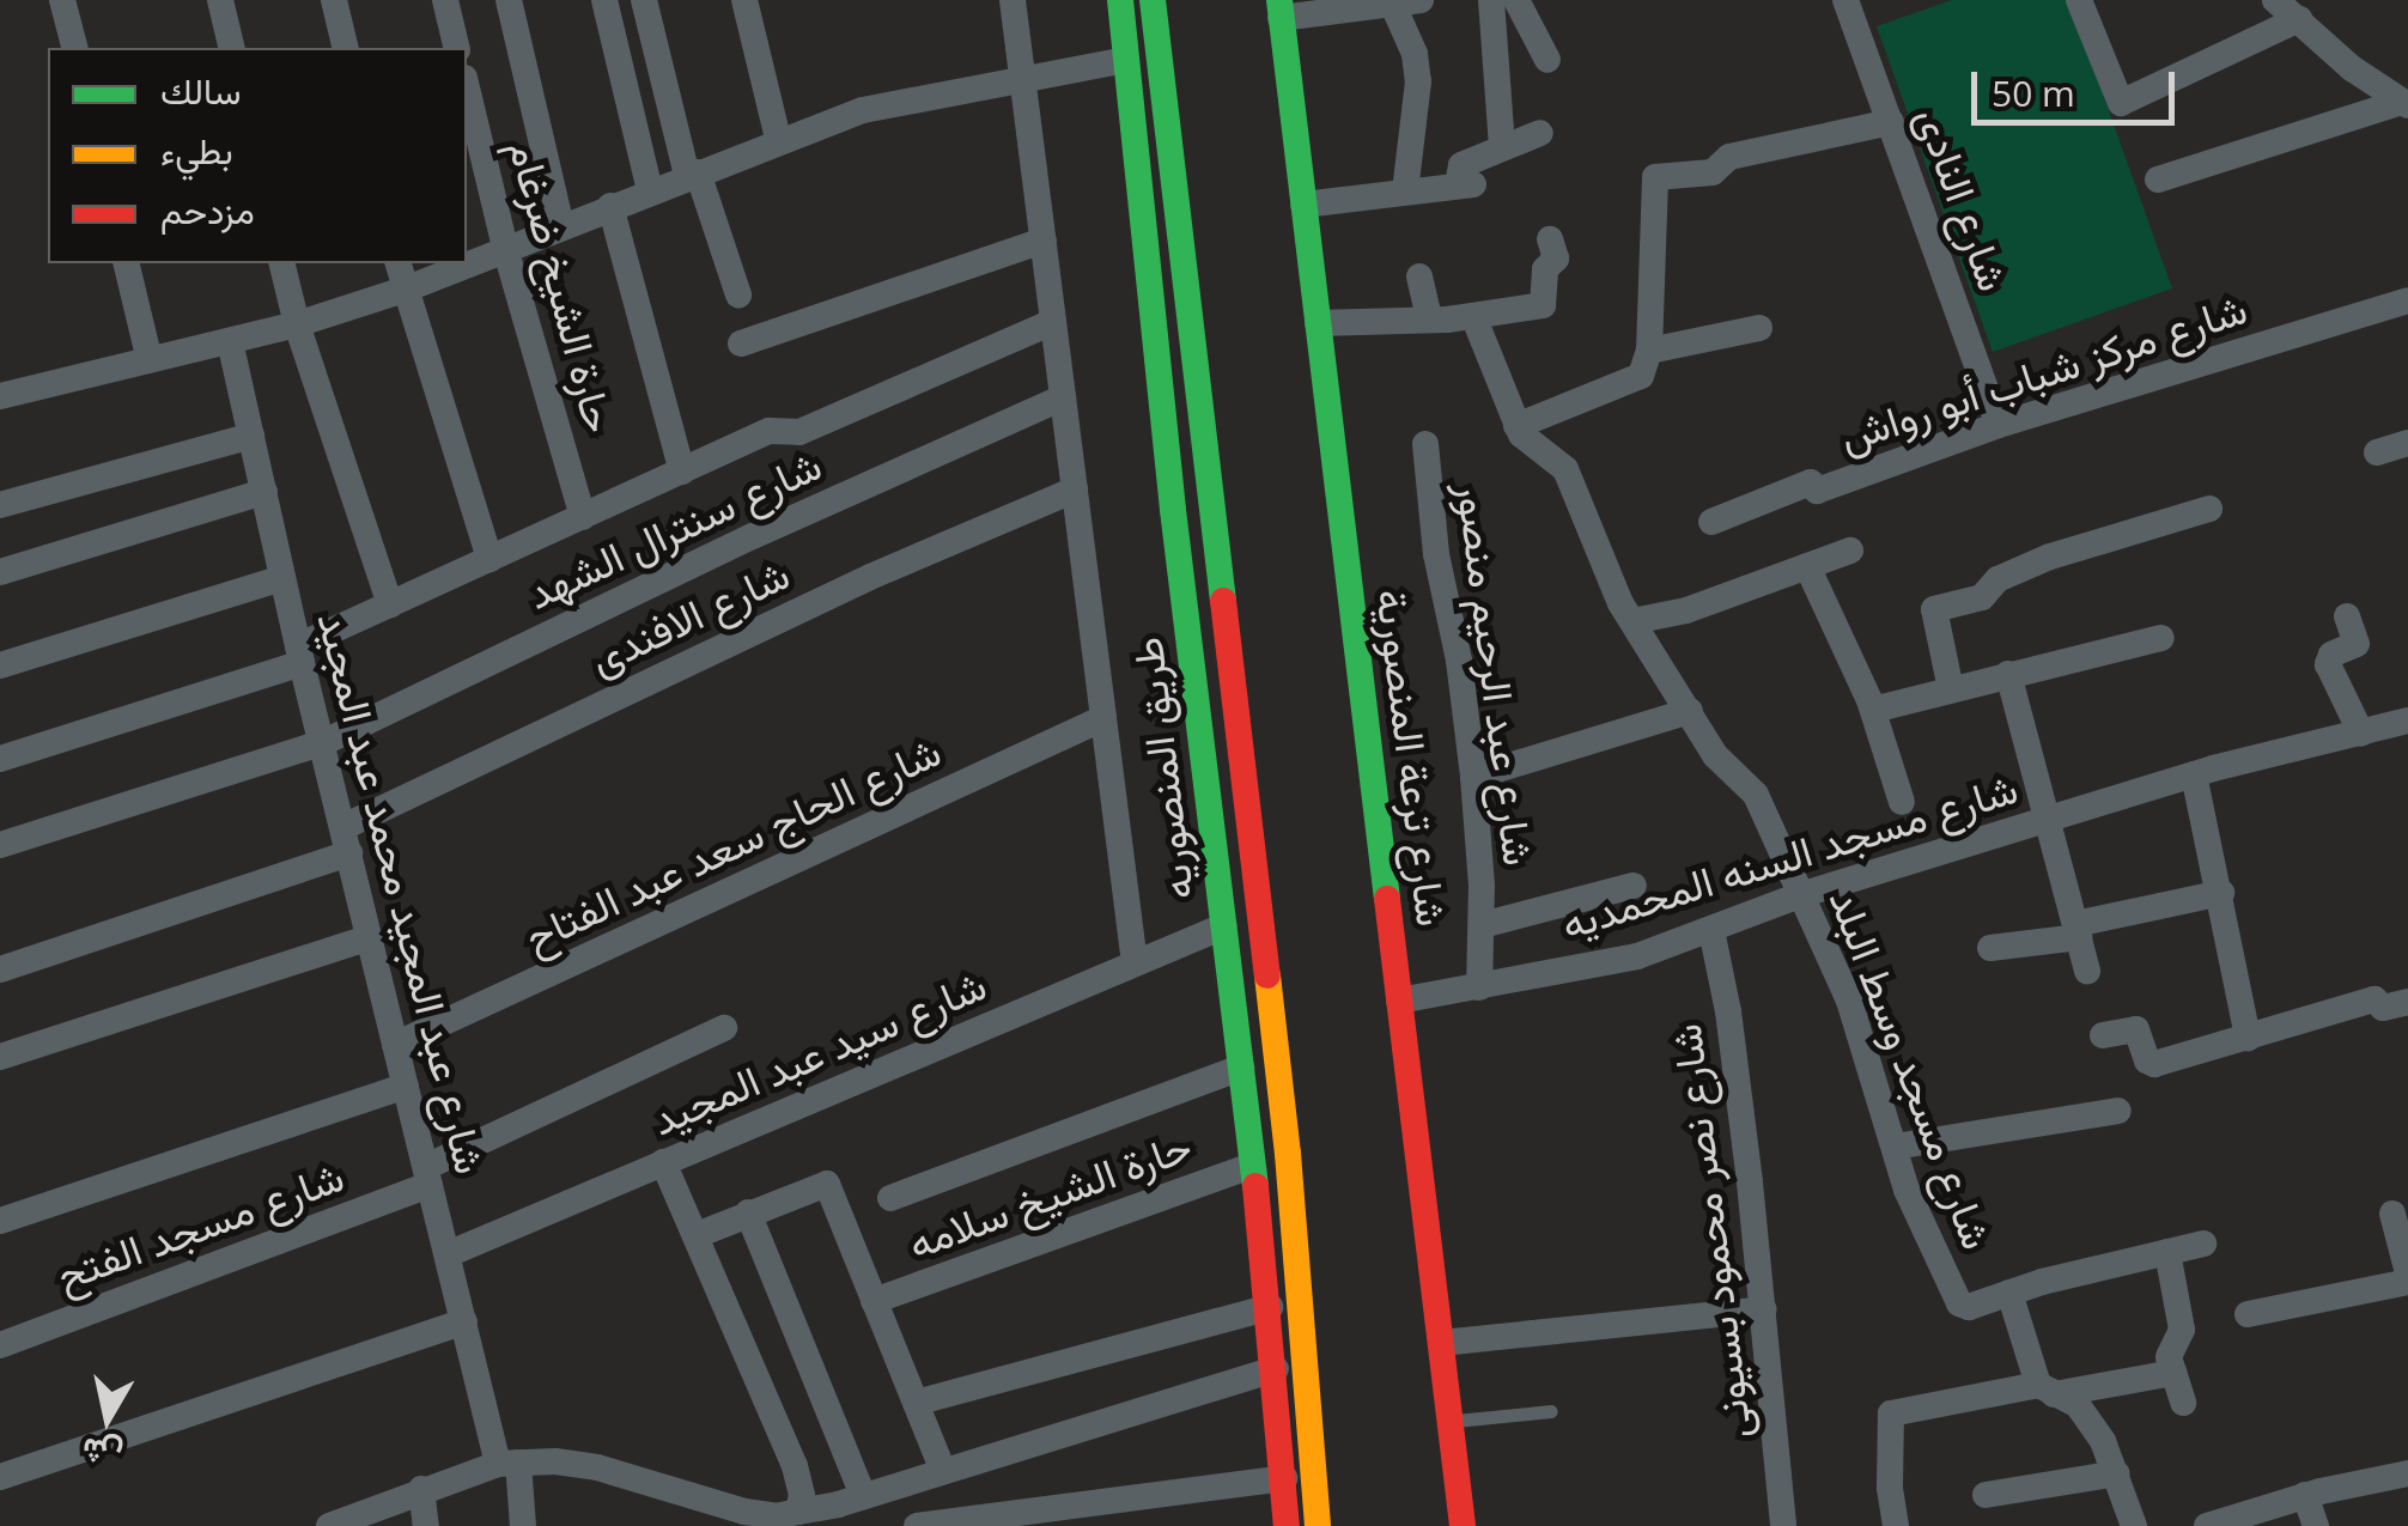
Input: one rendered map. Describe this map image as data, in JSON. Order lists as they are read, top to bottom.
{
  "streets": {
    "main road": ["شارع ترعة المنصورية", "طريق المنصوريه"],
    "street": [
      "شارع النادى",
      "حارة الشيخ ضرغام",
      "شارع مركز شباب أبو رواش",
      "شارع سنترال الشهد",
      "شارع الافندى",
      "شارع عبد الرحيم منصور",
      "شارع الحاج سعد عبد الفتاح",
      "شارع مسجد السنه المحمديه",
      "شارع عبد المجيد محمد عبد المجيد",
      "شارع سيد عبد المجيد",
      "شارع مسجد وسط البلد",
      "حارة الشيخ سلامه",
      "شارع مسجد الفتح",
      "شارع نصر محمود بسيونى"
    ]
  },
  "crossings": [
    ["شارع النادى", "شارع مركز شباب أبو رواش"],
    ["شارع سنترال الشهد", "شارع عبد المجيد محمد عبد المجيد"],
    ["شارع الافندى", "شارع عبد المجيد محمد عبد المجيد"],
    ["شارع عبد الرحيم منصور", "شارع مسجد السنه المحمديه"],
    ["شارع ترعة المنصورية", "شارع مسجد السنه المحمديه"],
    ["طريق المنصوريه", "شارع سيد عبد المجيد"],
    ["طريق المنصوريه", "حارة الشيخ سلامه"],
    ["شارع الحاج سعد عبد الفتاح", "شارع عبد المجيد محمد عبد المجيد"],
    ["شارع مسجد السنه المحمديه", "شارع مسجد وسط البلد"],
    ["شارع مسجد السنه المحمديه", "شارع نصر محمود بسيونى"],
    ["شارع عبد المجيد محمد عبد المجيد", "شارع سيد عبد المجيد"],
    ["شارع عبد المجيد محمد عبد المجيد", "شارع مسجد الفتح"]
  ],
  "legend": ["سالك", "بطيء", "مزدحم"],
  "scale_bar": "50 m",
  "north": "bottom"
}
